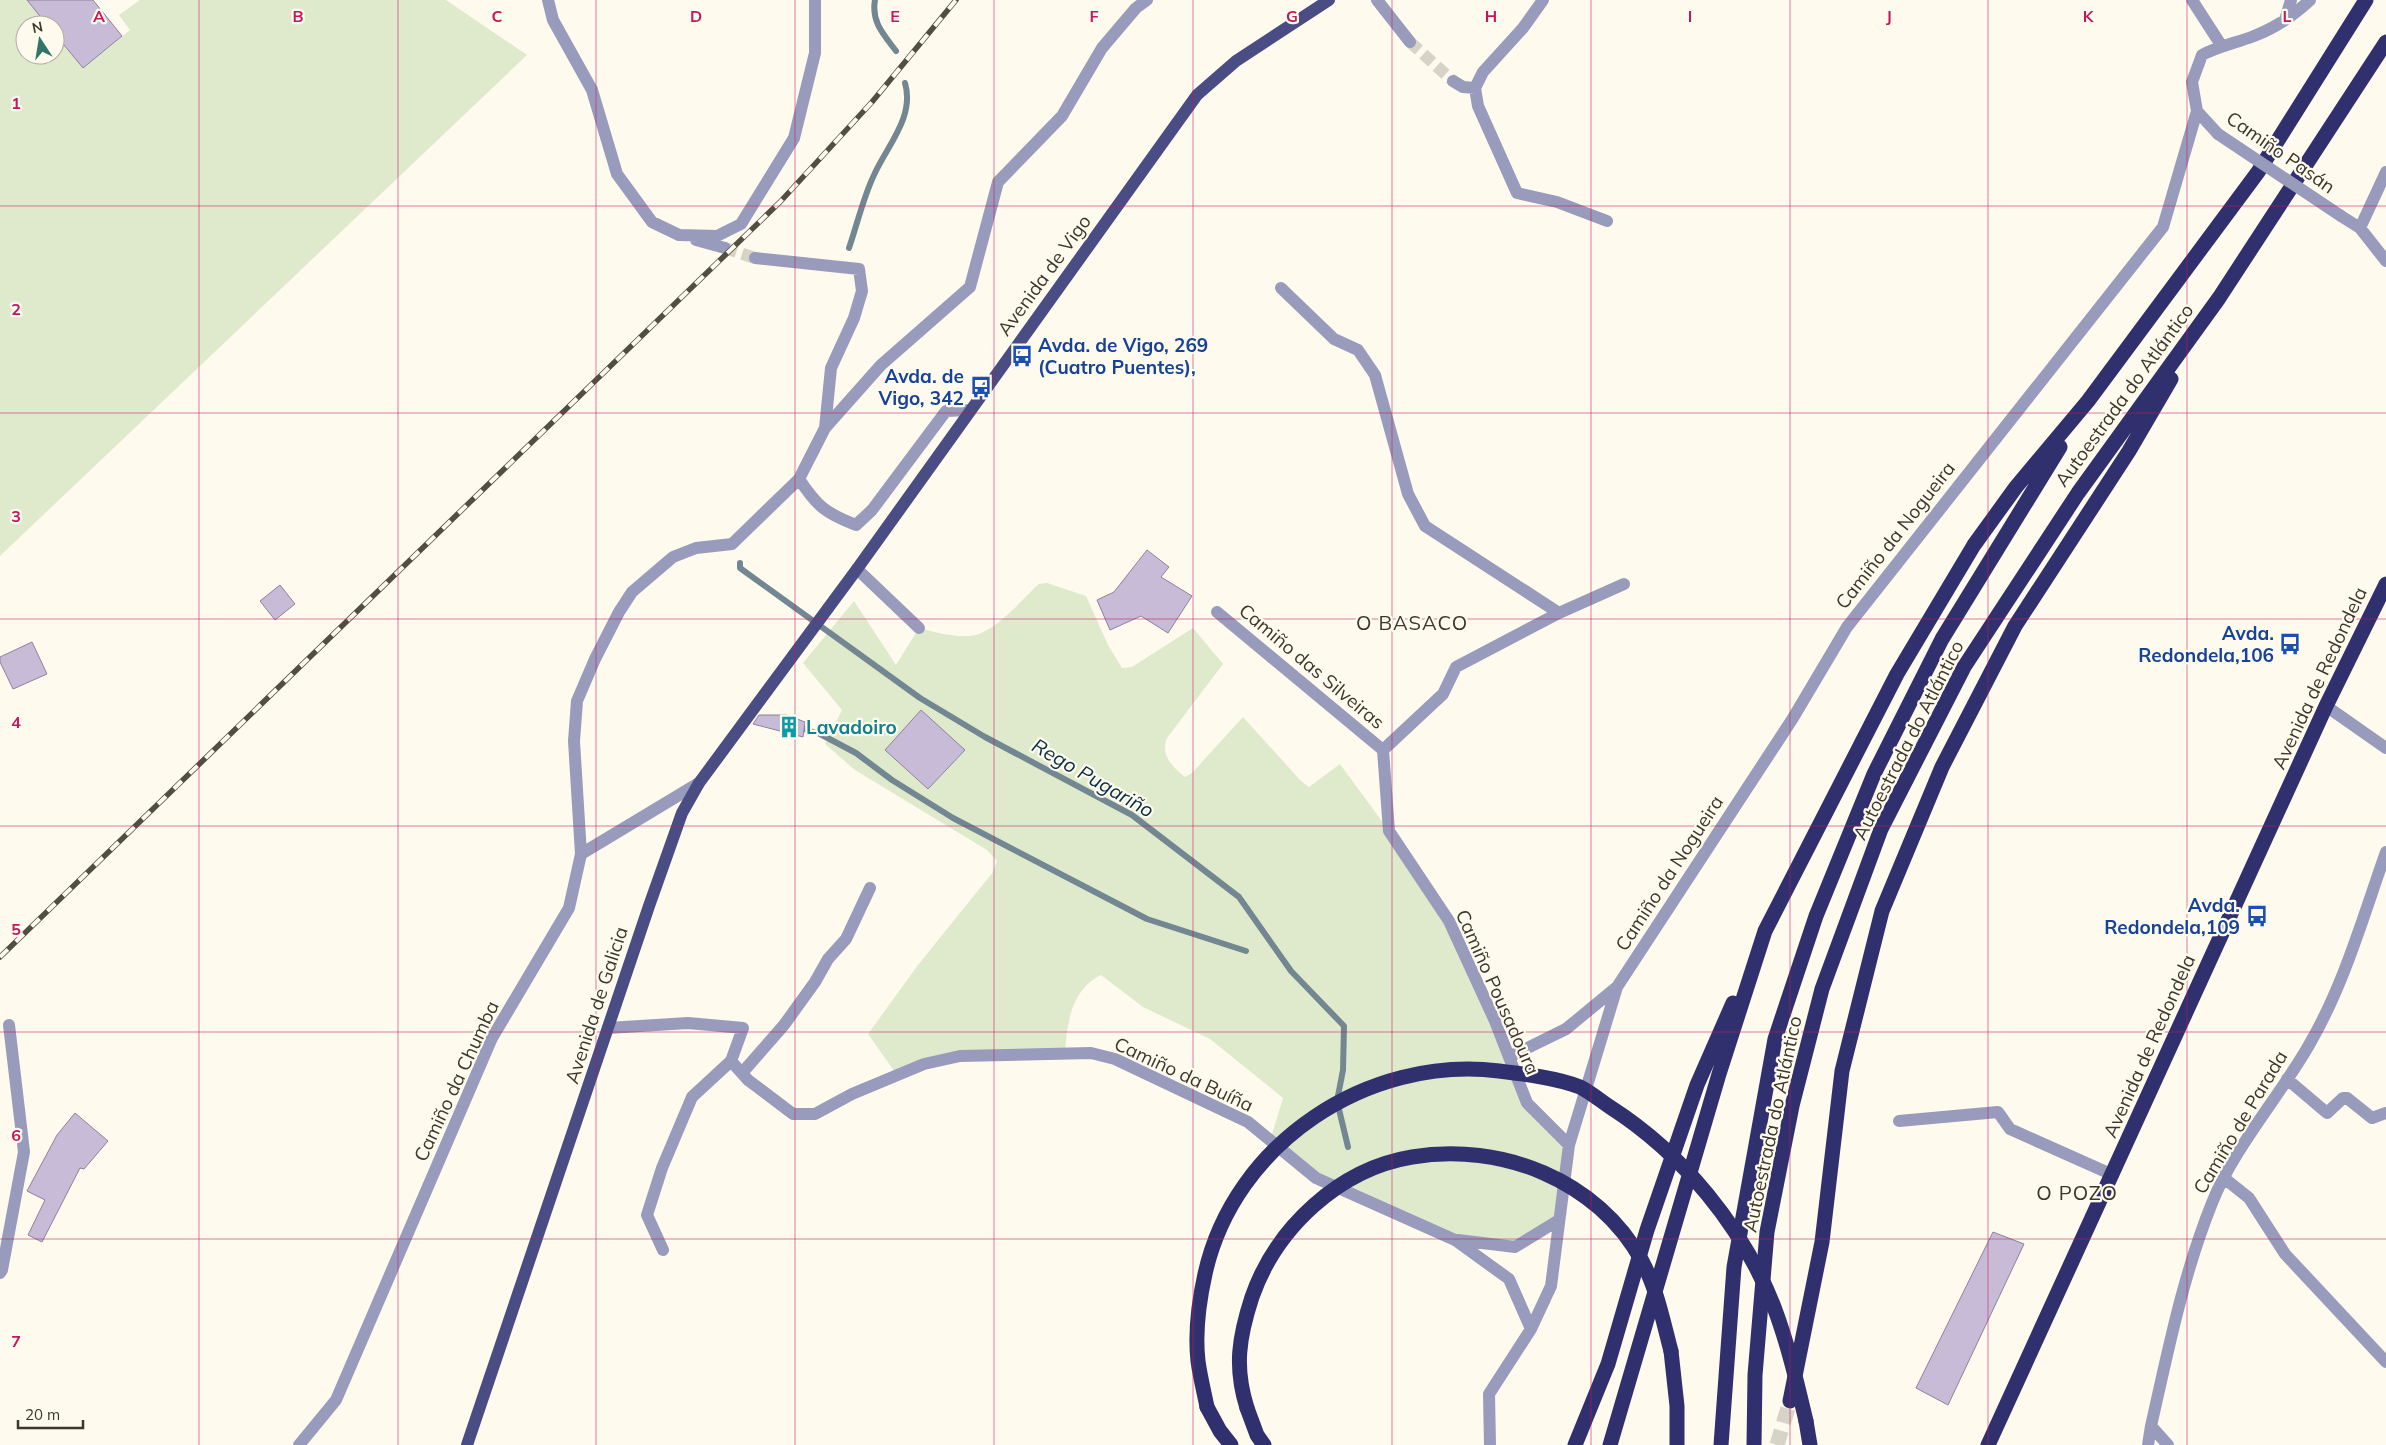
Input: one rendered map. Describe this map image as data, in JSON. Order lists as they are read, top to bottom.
{
  "streets": {
    "highway": ["Autoestrada do Atlántico", "Avenida de Redondela"],
    "main road": ["Avenida de Vigo", "Avenida de Galicia"],
    "street": [
      "Camiño Pasán",
      "Camiño da Nogueira",
      "Camiño das Silveiras",
      "Camiño Pousadoura",
      "Camiño da Buíña",
      "Camiño da Chumba",
      "Camiño de Parada"
    ]
  },
  "crossings": [
    ["Camiño Pasán", "Camiño da Nogueira"],
    ["Avenida de Vigo", "Avenida de Galicia"],
    ["Camiño da Nogueira", "Camiño Pousadoura"],
    ["Camiño da Nogueira", "Camiño da Buíña"],
    ["Camiño das Silveiras", "Camiño Pousadoura"]
  ],
  "districts": ["O BASACO", "O POZO"],
  "water": ["Rego Pugariño"],
  "places": {
    "bus stop": [
      "Avda. de Vigo, 269 (Cuatro Puentes),",
      "Avda. de Vigo, 342",
      "Avda. Redondela,106",
      "Avda. Redondela,109"
    ],
    "building": ["Lavadoiro"]
  },
  "scale_bar": "20 m",
  "north": "top",
  "grid": {
    "columns": [
      "A",
      "B",
      "C",
      "D",
      "E",
      "F",
      "G",
      "H",
      "I",
      "J",
      "K",
      "L"
    ],
    "rows": [
      "1",
      "2",
      "3",
      "4",
      "5",
      "6",
      "7"
    ]
  }
}
